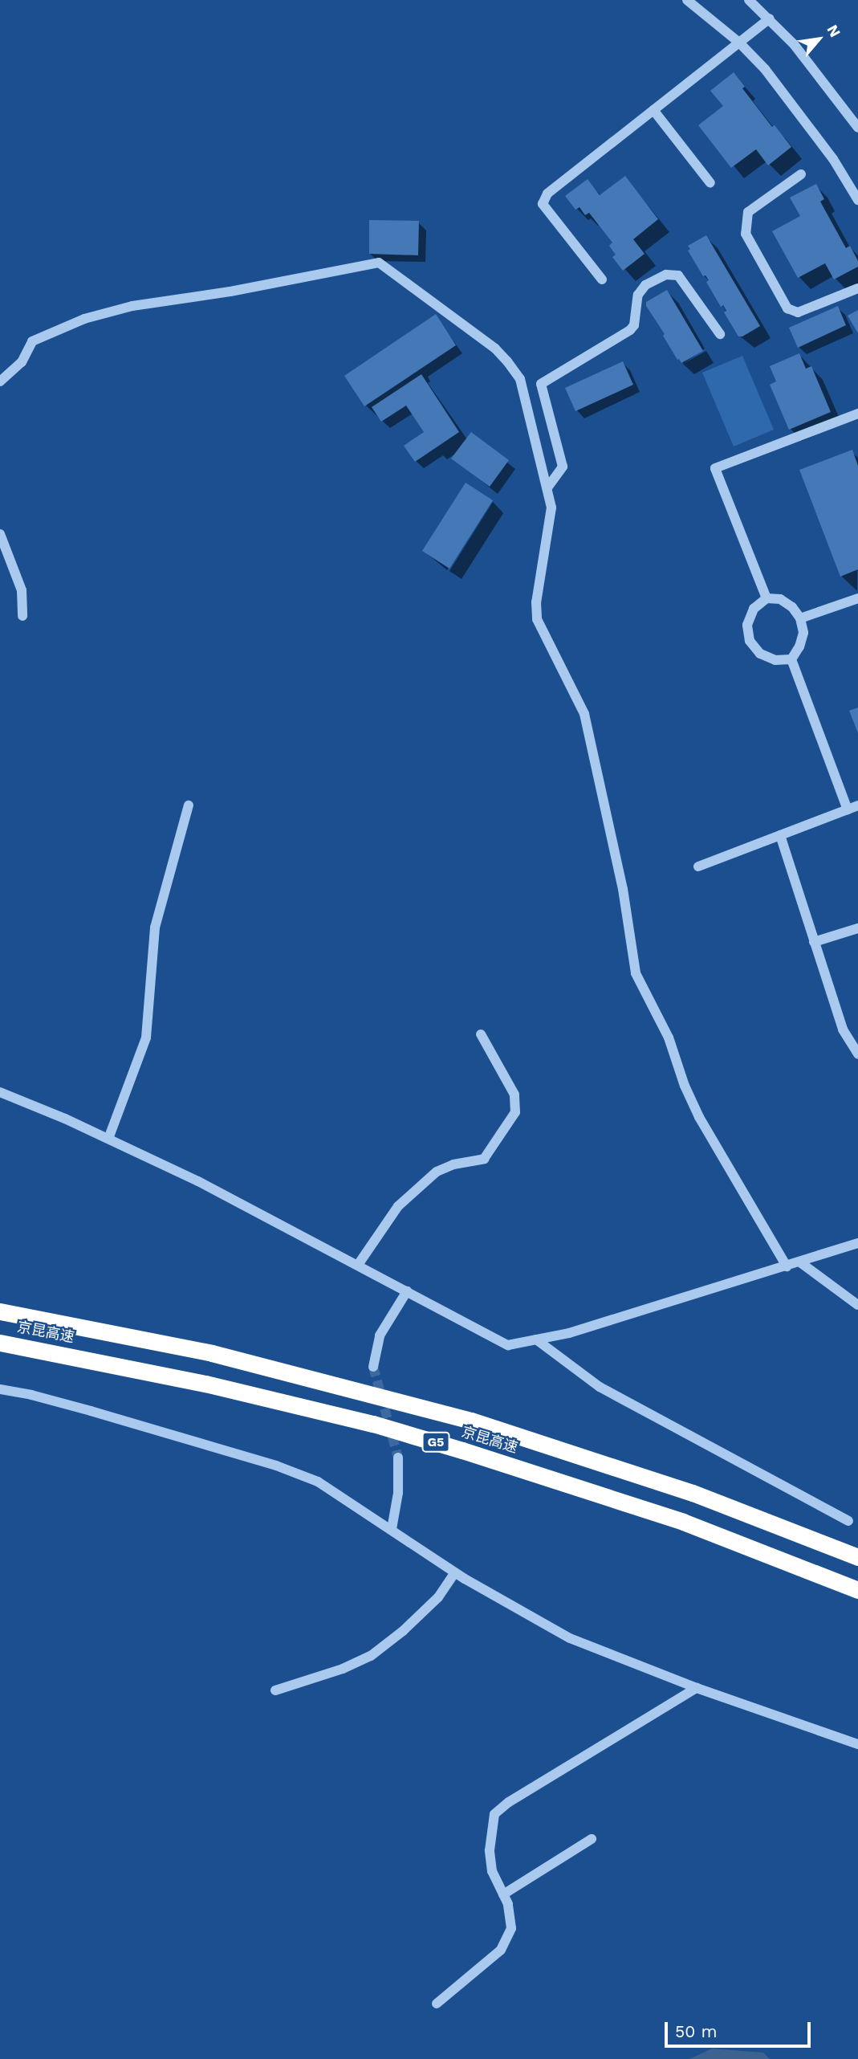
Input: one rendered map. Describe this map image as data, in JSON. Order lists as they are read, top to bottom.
{
  "streets": {
    "highway": ["京昆高速", "G5"]
  },
  "scale_bar": "50 m",
  "north": "top right"
}
